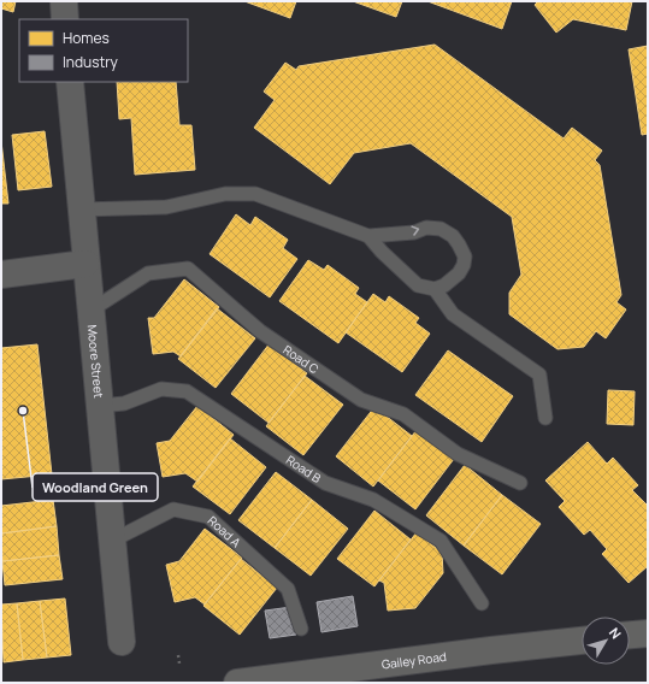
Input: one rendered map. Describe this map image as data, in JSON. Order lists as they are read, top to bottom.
{
  "streets": {
    "main road": ["Gailey Road"],
    "street": ["Moore Street"],
    "lane": ["Road C", "Road B", "Road A"]
  },
  "crossings": [
    ["Road C", "Moore Street"],
    ["Moore Street", "Road B"],
    ["Moore Street", "Road A"]
  ],
  "places": ["Woodland Green"],
  "legend": ["Homes", "Industry"],
  "north": "top right"
}
